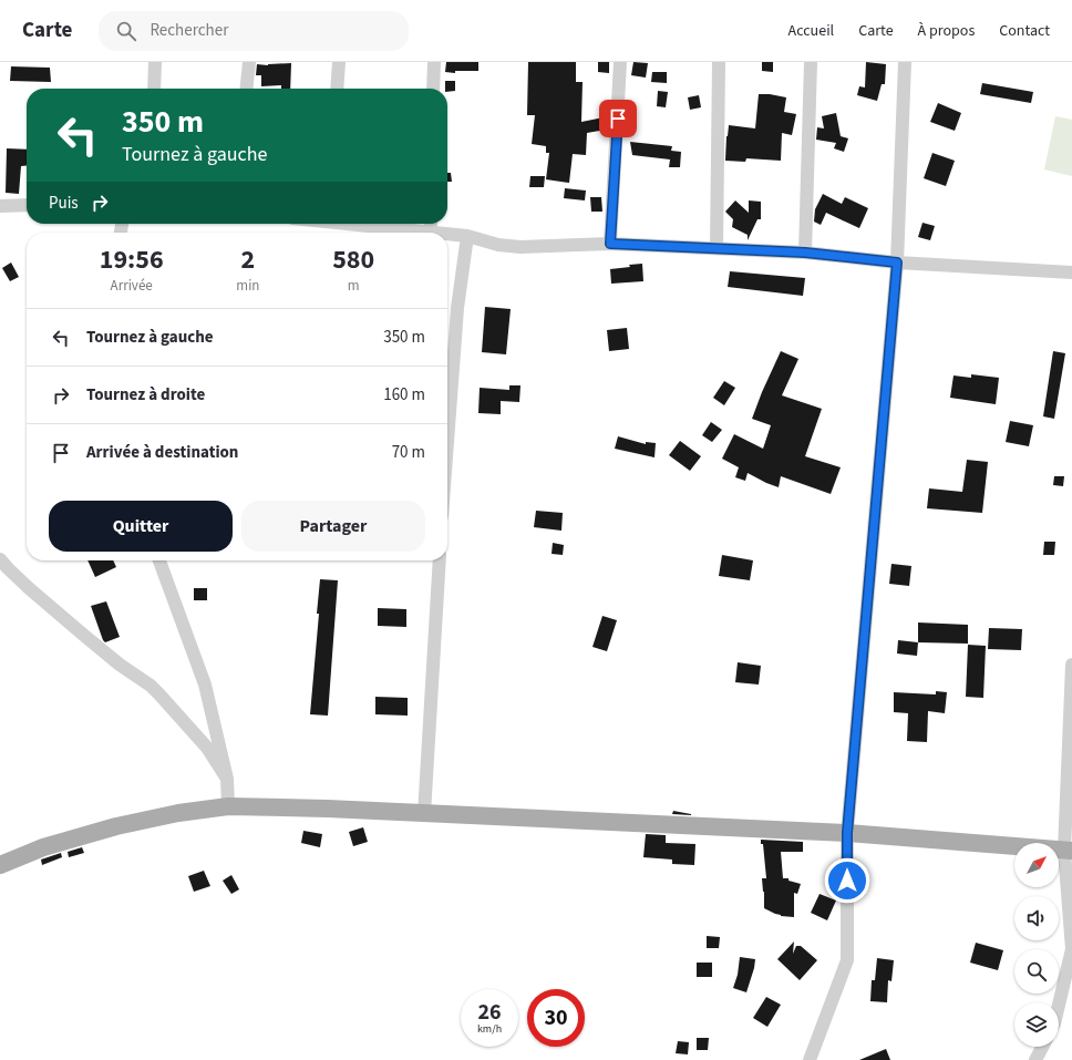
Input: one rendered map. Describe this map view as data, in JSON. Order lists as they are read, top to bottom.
{
  "north": "top right",
  "page": {
    "header": "Carte",
    "search": "Rechercher",
    "nav": [
      "Accueil",
      "Carte",
      "À propos",
      "Contact"
    ],
    "turn": ["350 m", "Tournez à gauche"],
    "then": "Puis",
    "eta": [
      "19:56",
      "Arrivée",
      "2",
      "min",
      "580",
      "m"
    ],
    "list": [
      {
        "name": "Tournez à gauche",
        "value": "350 m"
      },
      {
        "name": "Tournez à droite",
        "value": "160 m"
      },
      {
        "name": "Arrivée à destination",
        "value": "70 m"
      }
    ],
    "buttons": ["Quitter", "Partager"],
    "speed": "26 km/h",
    "limit": "30"
  }
}
